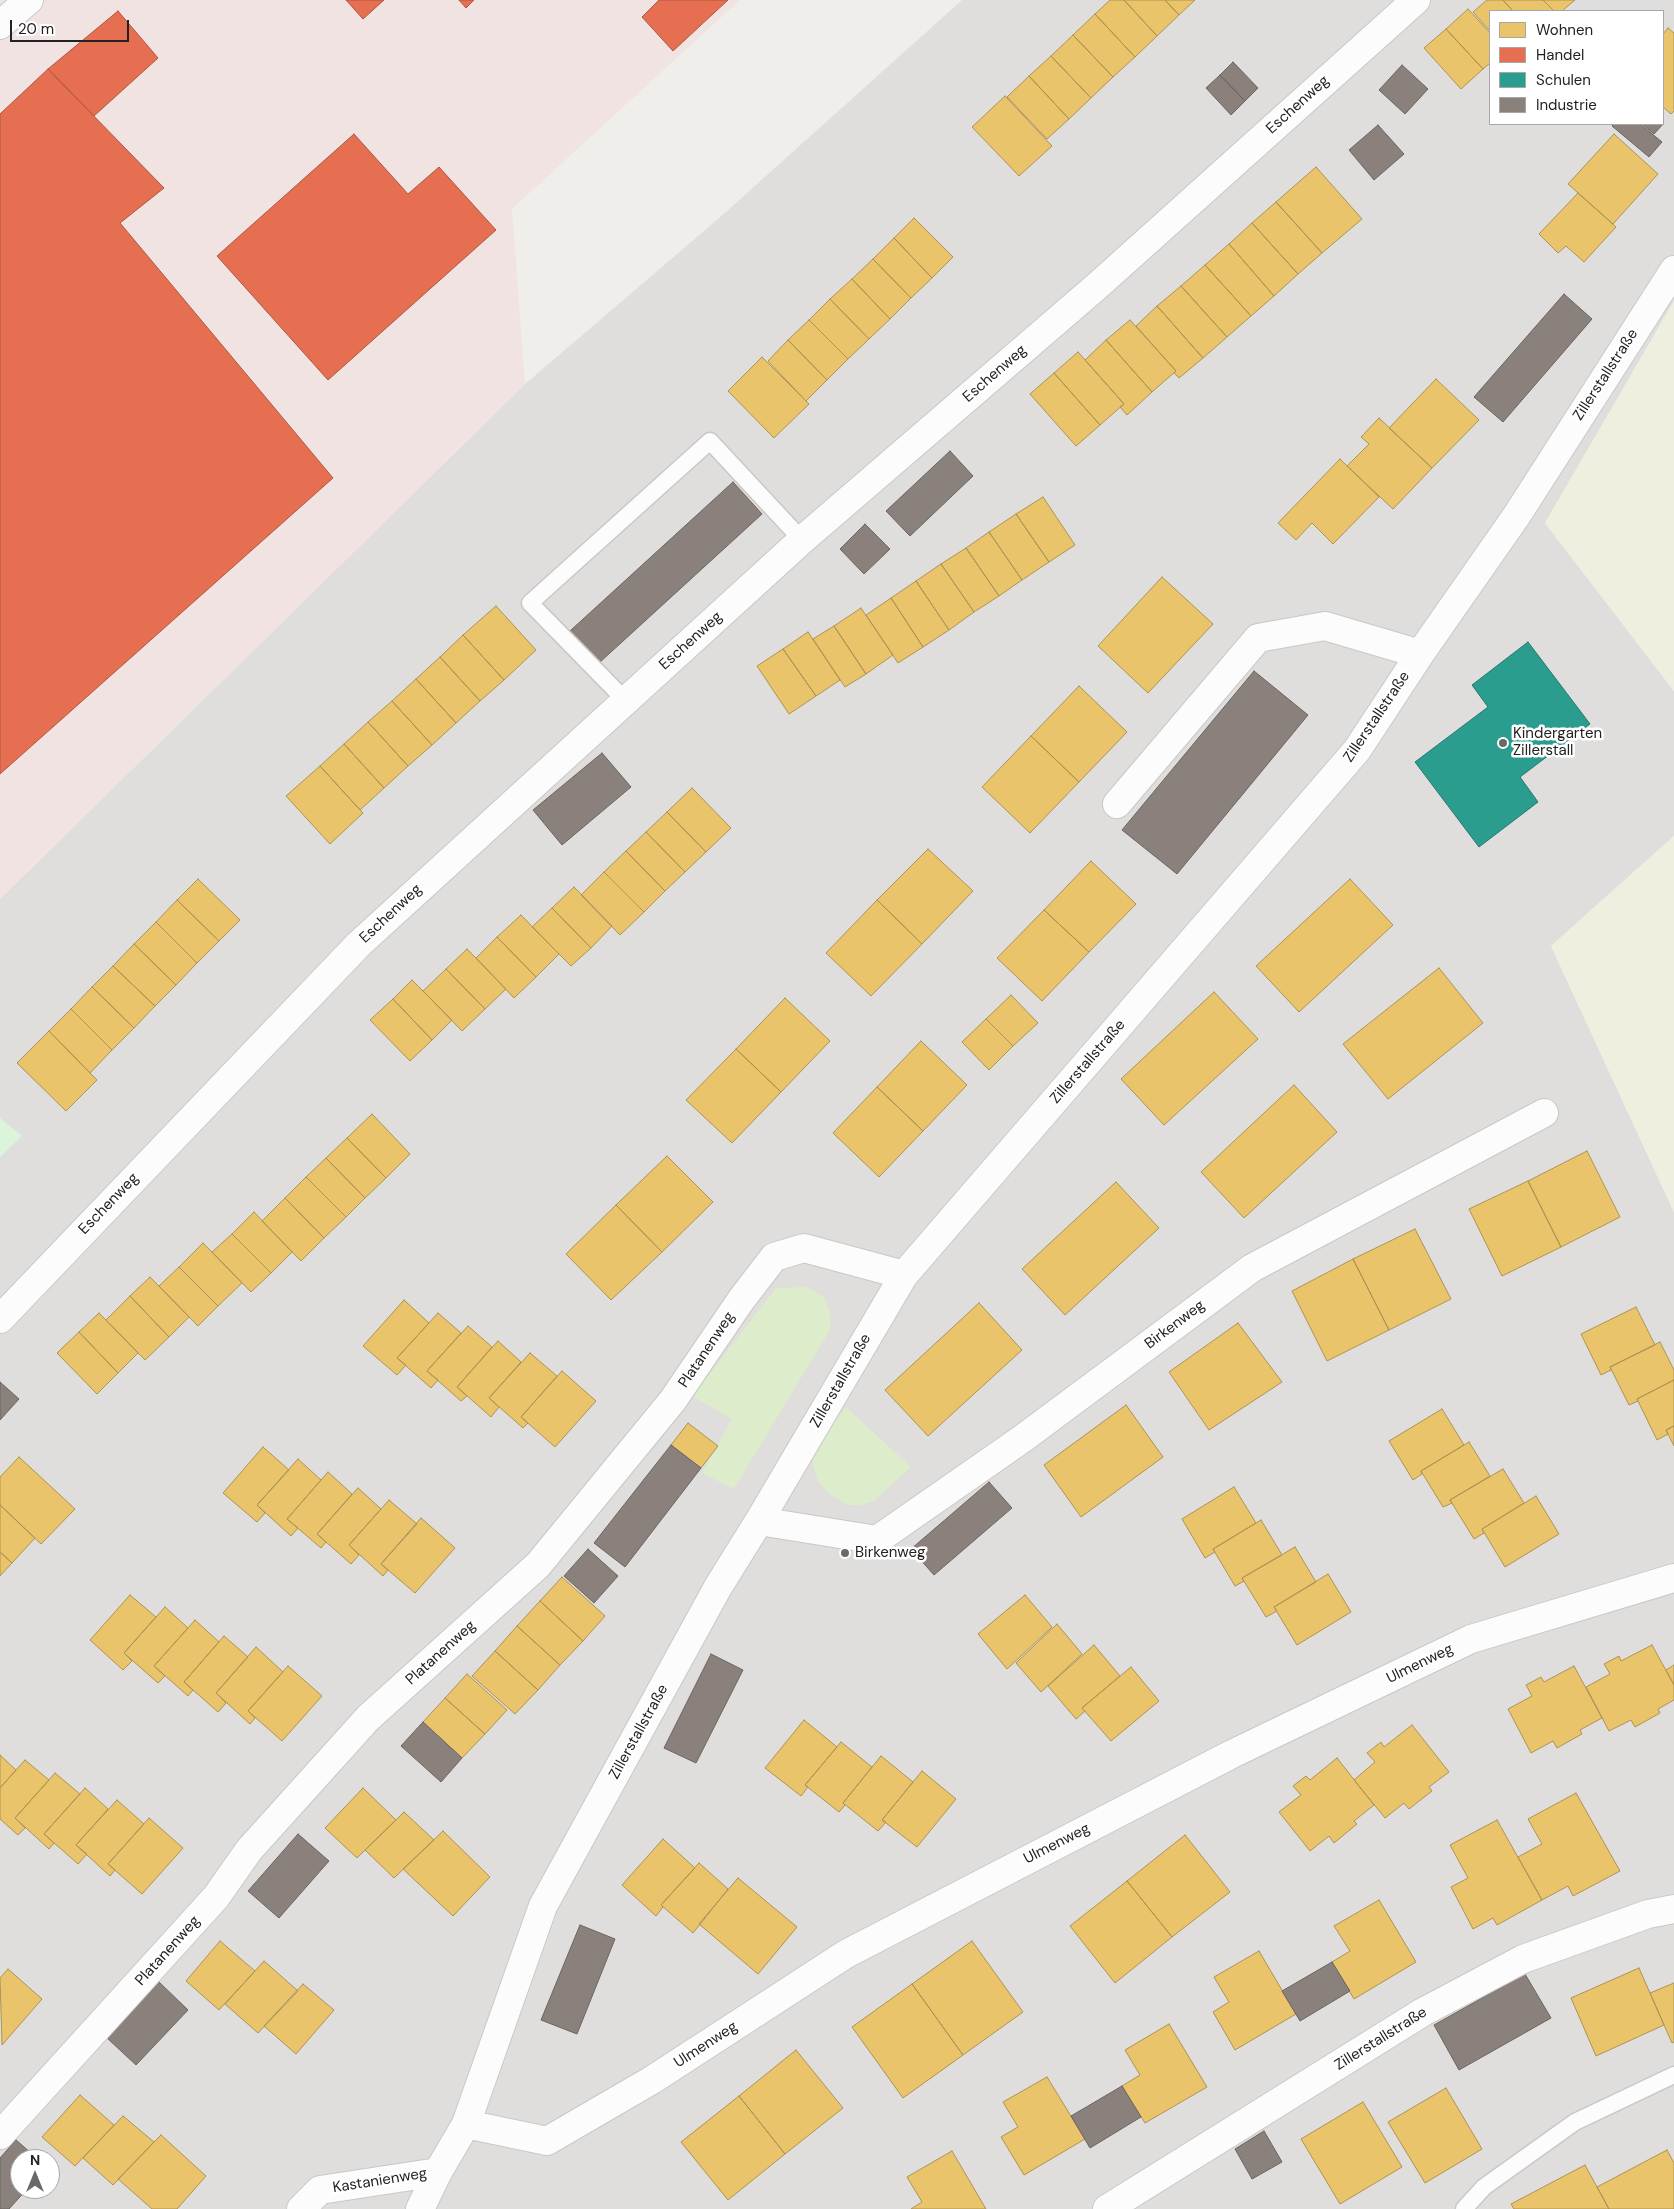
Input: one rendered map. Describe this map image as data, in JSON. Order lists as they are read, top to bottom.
{
  "streets": {
    "street": [
      "Eschenweg",
      "Zillerstallstraße",
      "Birkenweg",
      "Platanenweg",
      "Ulmenweg",
      "Kastanienweg"
    ]
  },
  "crossings": [
    ["Zillerstallstraße", "Birkenweg"],
    ["Zillerstallstraße", "Platanenweg"],
    ["Zillerstallstraße", "Ulmenweg"],
    ["Zillerstallstraße", "Kastanienweg"]
  ],
  "places": ["Kindergarten Zillerstall", "Birkenweg"],
  "legend": [
    "Wohnen",
    "Handel",
    "Schulen",
    "Industrie"
  ],
  "scale_bar": "20 m",
  "north": "top"
}
